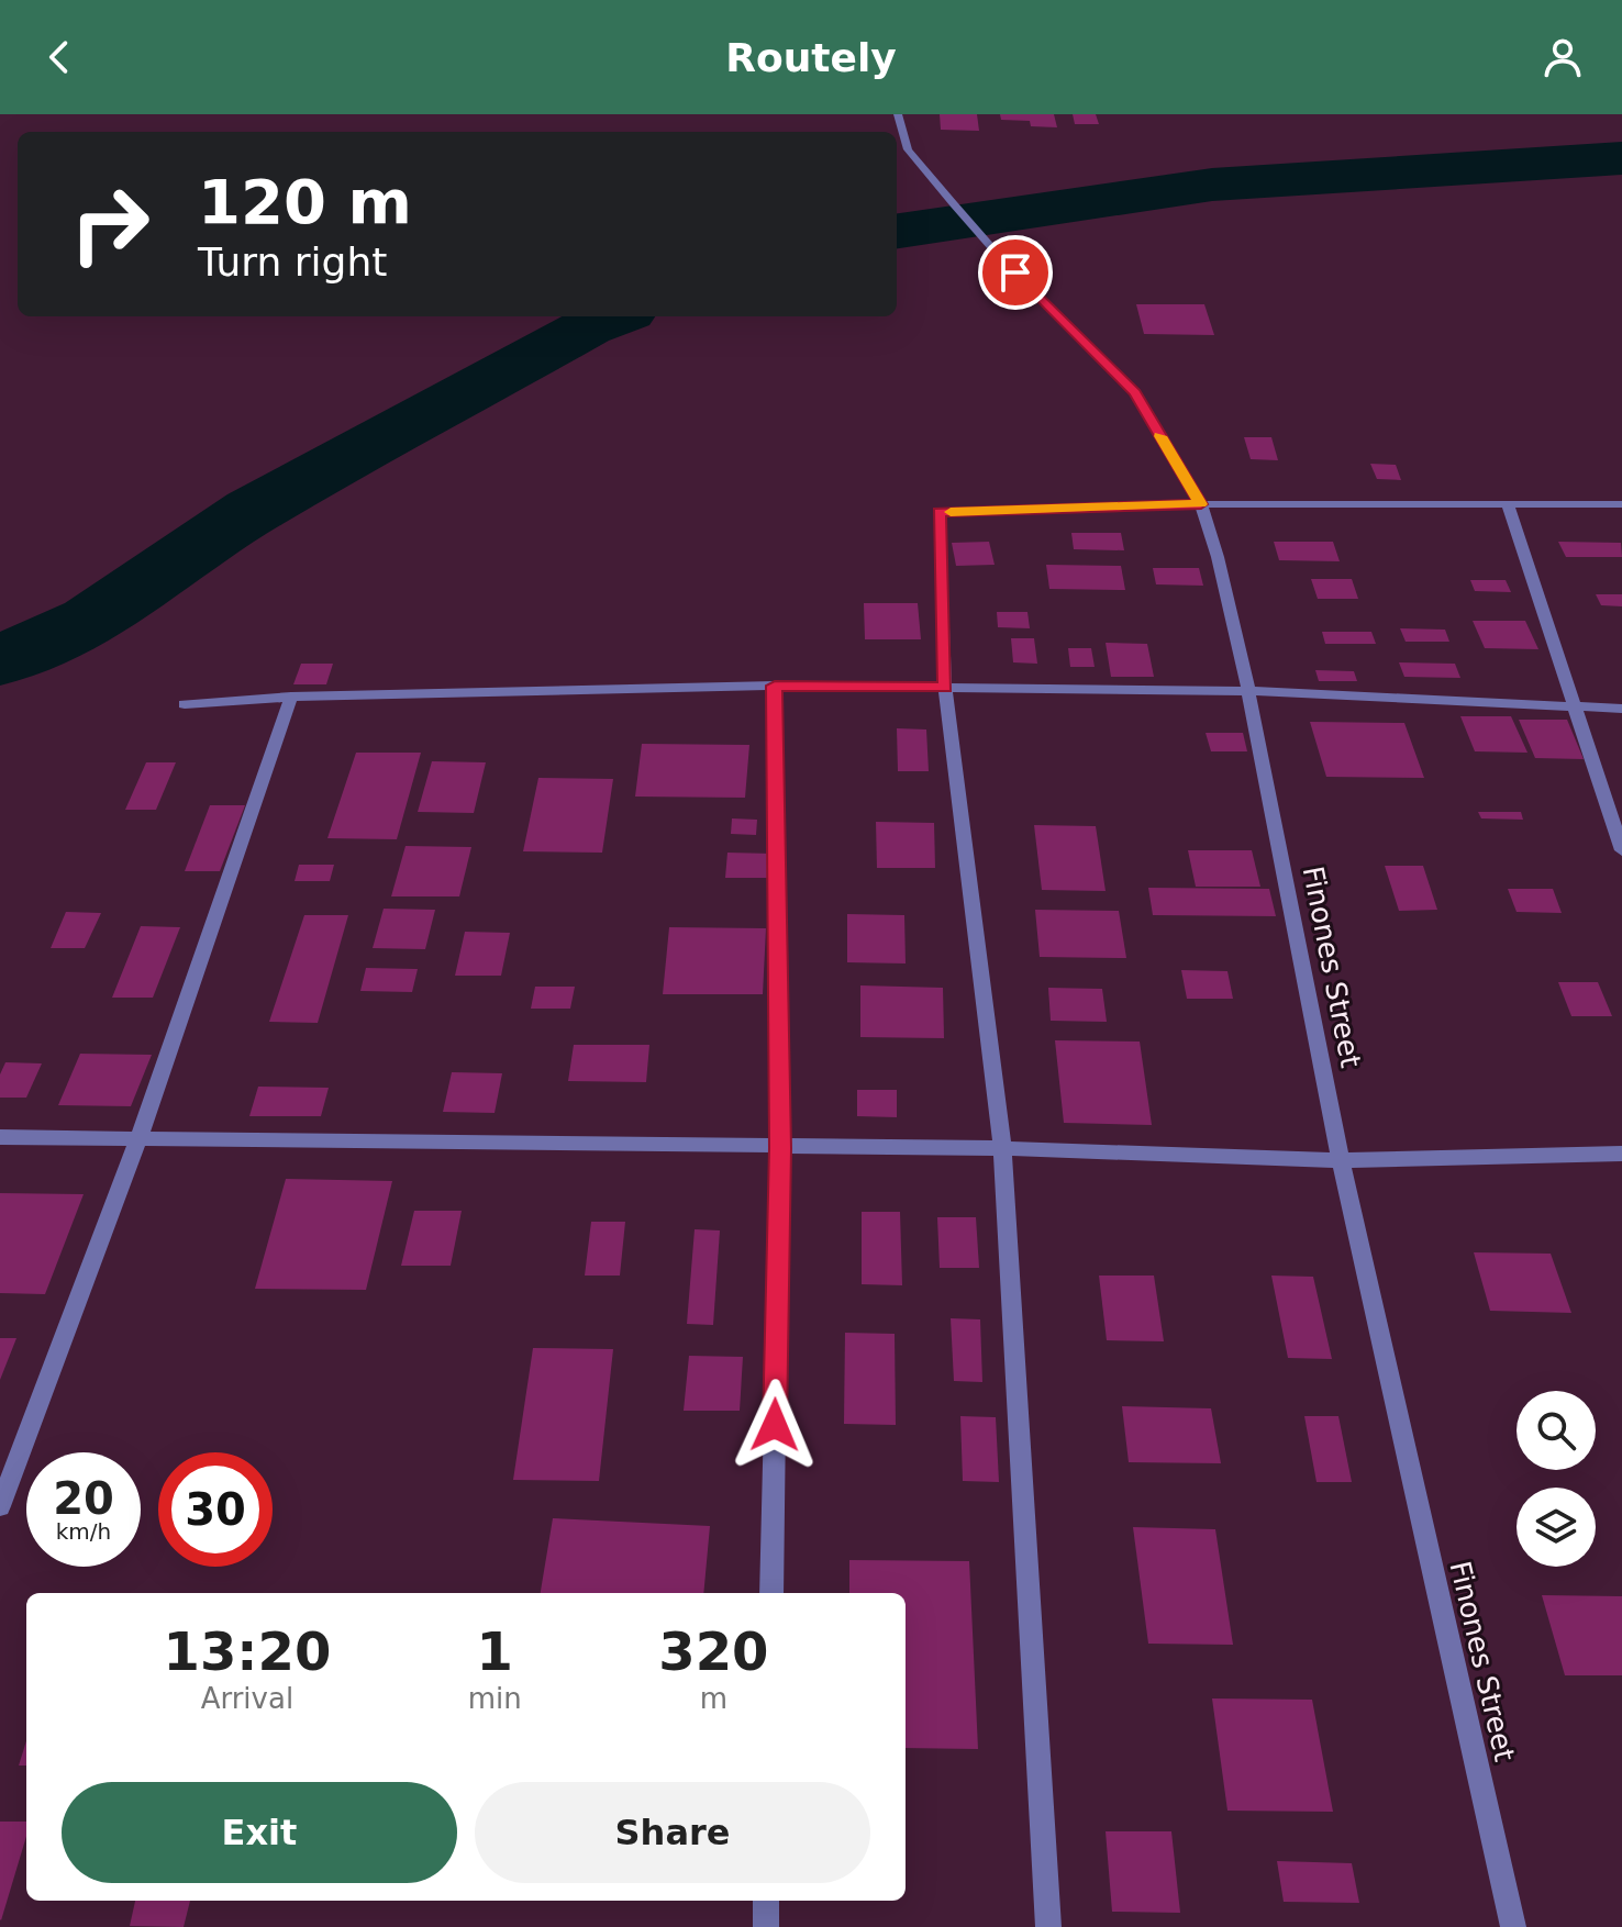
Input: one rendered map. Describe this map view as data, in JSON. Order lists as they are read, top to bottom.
{
  "streets": {
    "street": ["Finones Street"]
  },
  "page": {
    "header": "Routely",
    "turn": ["120 m", "Turn right"],
    "speed": "20 km/h",
    "limit": "30",
    "eta": [
      "13:20",
      "Arrival",
      "1",
      "min",
      "320",
      "m"
    ],
    "buttons": ["Exit", "Share"]
  }
}
